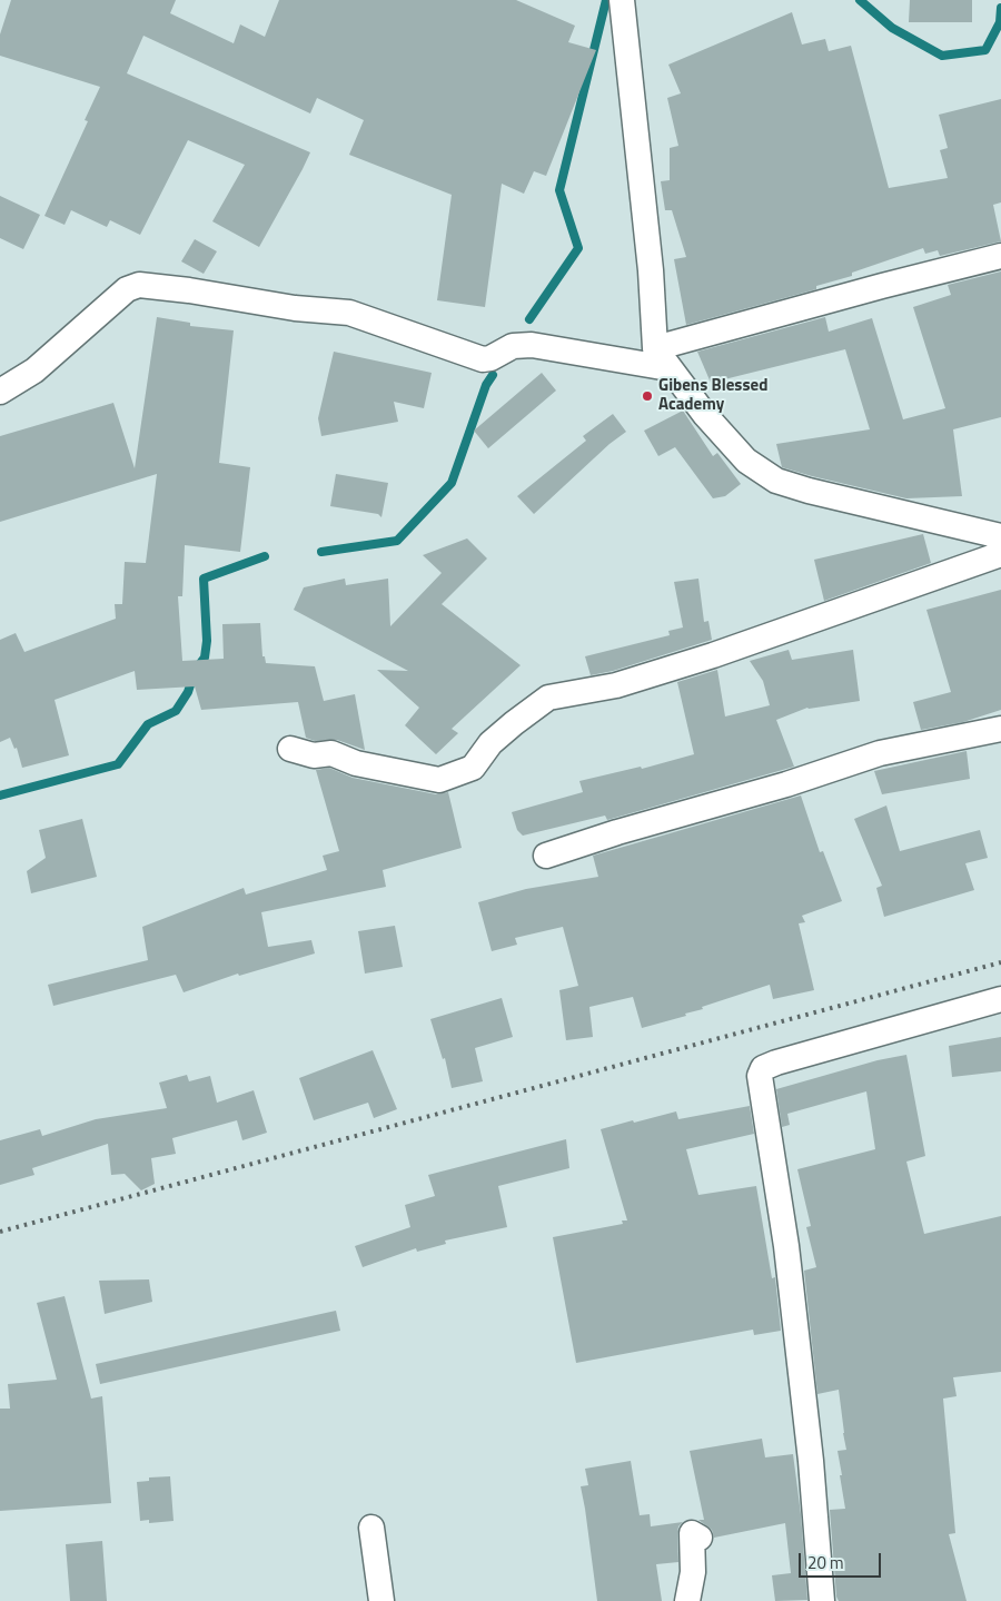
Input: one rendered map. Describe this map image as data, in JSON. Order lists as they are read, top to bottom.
{
  "places": ["Gibens Blessed Academy"],
  "scale_bar": "20 m"
}
